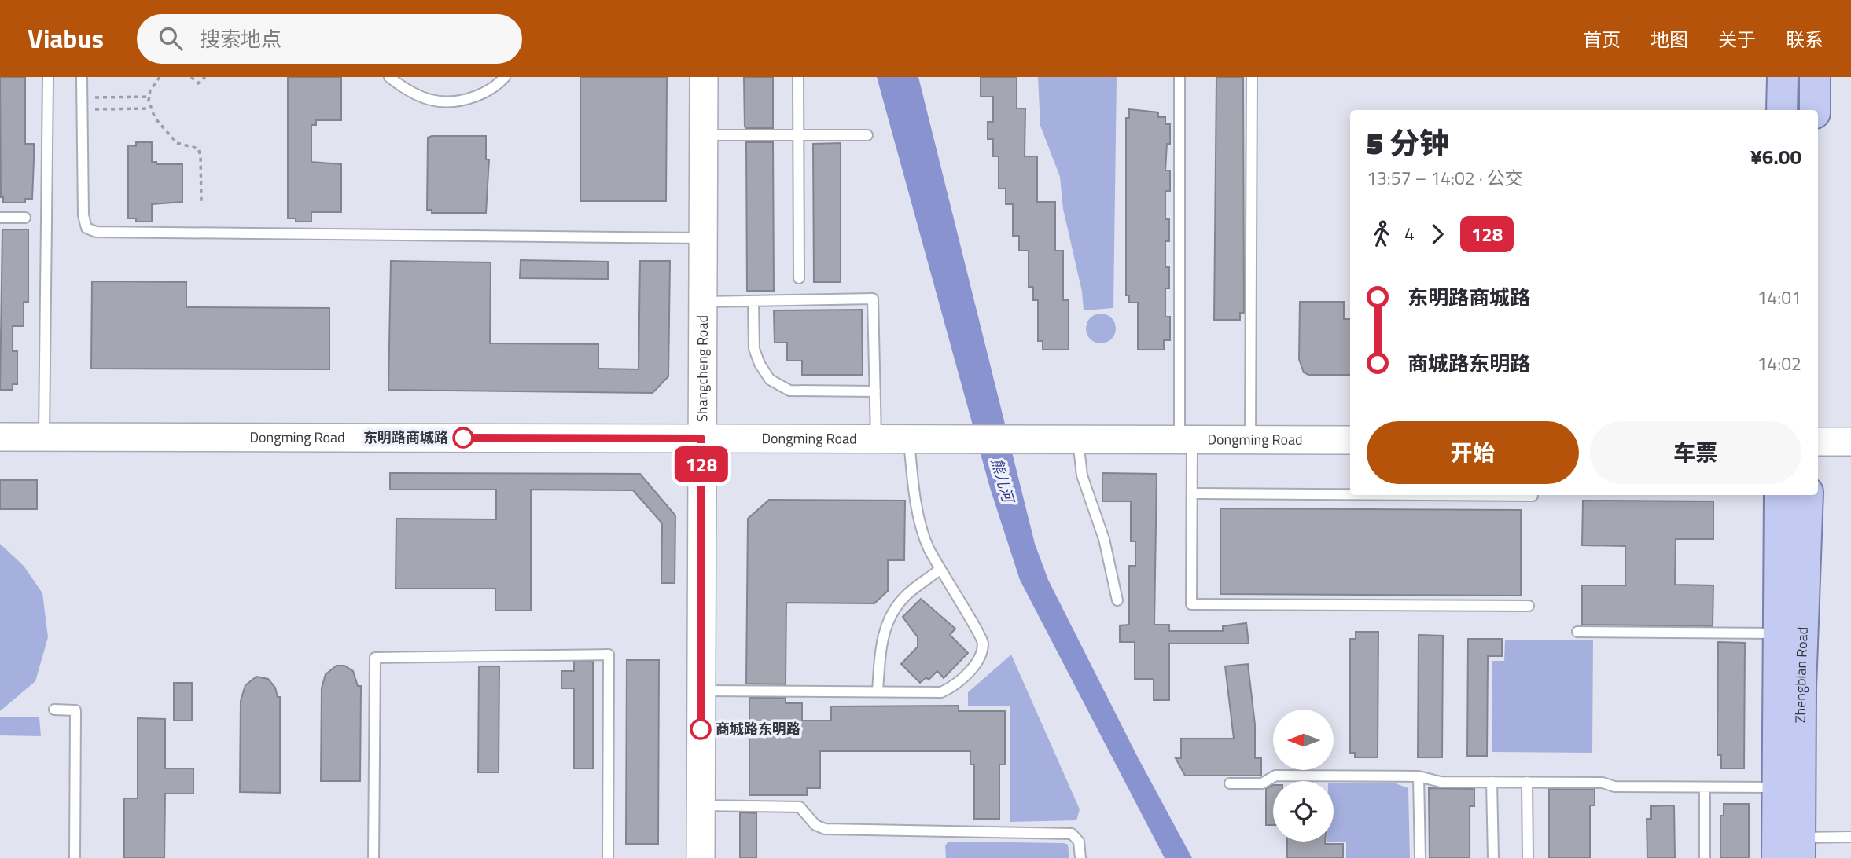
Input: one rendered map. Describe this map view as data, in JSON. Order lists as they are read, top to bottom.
{
  "streets": {
    "main road": ["Zhengbian Road"],
    "street": ["Shangcheng Road", "Dongming Road"]
  },
  "crossings": [
    ["Shangcheng Road", "Dongming Road"]
  ],
  "water": ["熊儿河"],
  "places": ["东明路商城路", "商城路东明路"],
  "lines": ["bus line 128"],
  "north": "left",
  "page": {
    "header": "Viabus",
    "search": "搜索地点",
    "nav": [
      "首页",
      "地图",
      "关于",
      "联系"
    ],
    "on_map": "128",
    "heading": ["5 分钟", "13:57 – 14:02 · 公交", "¥6.00"],
    "legs": ["4", "128"],
    "list": [
      {
        "name": "东明路商城路",
        "value": "14:01"
      },
      {
        "name": "商城路东明路",
        "value": "14:02"
      }
    ],
    "buttons": ["开始", "车票"]
  }
}
